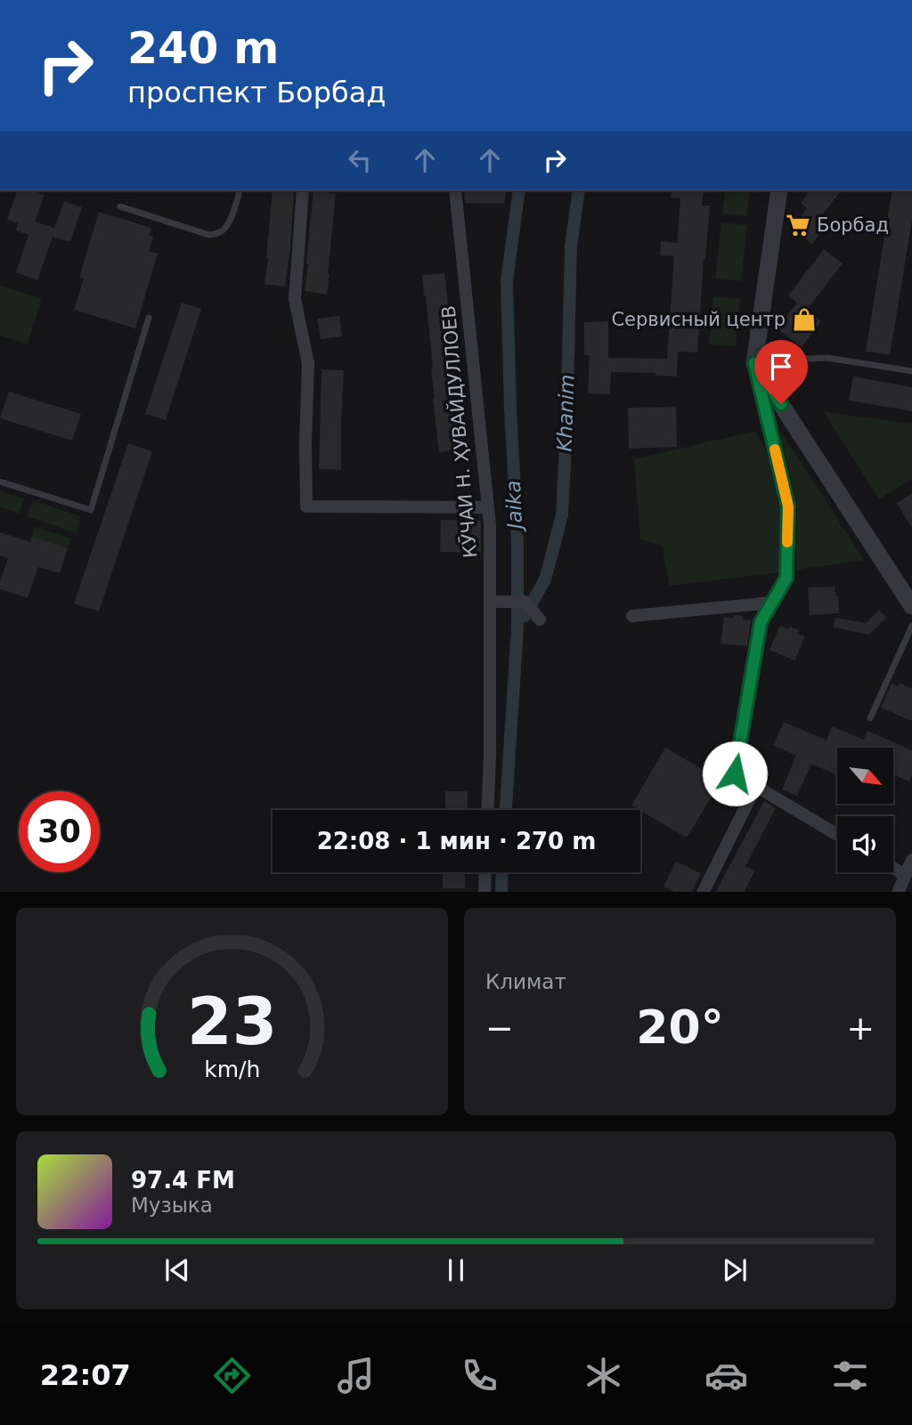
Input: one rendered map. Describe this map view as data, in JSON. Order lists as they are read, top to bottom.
{
  "streets": {
    "street": ["КӮЧАИ Н. ҲУВАЙДУЛЛОЕВ"]
  },
  "water": ["Khanim", "Jaika"],
  "places": {
    "supermarket": ["Борбад"],
    "shop": ["Сервисный центр"]
  },
  "north": "bottom right",
  "page": {
    "turn": ["240 m", "проспект Борбад"],
    "limit": "30",
    "trip": "22:08 · 1 мин · 270 m",
    "tile": "Климат",
    "heat": ["−", "20°", "+"],
    "song": ["97.4 FM", "Музыка"],
    "tabs": "22:07",
    "gauge": ["23", "km/h"]
  }
}
